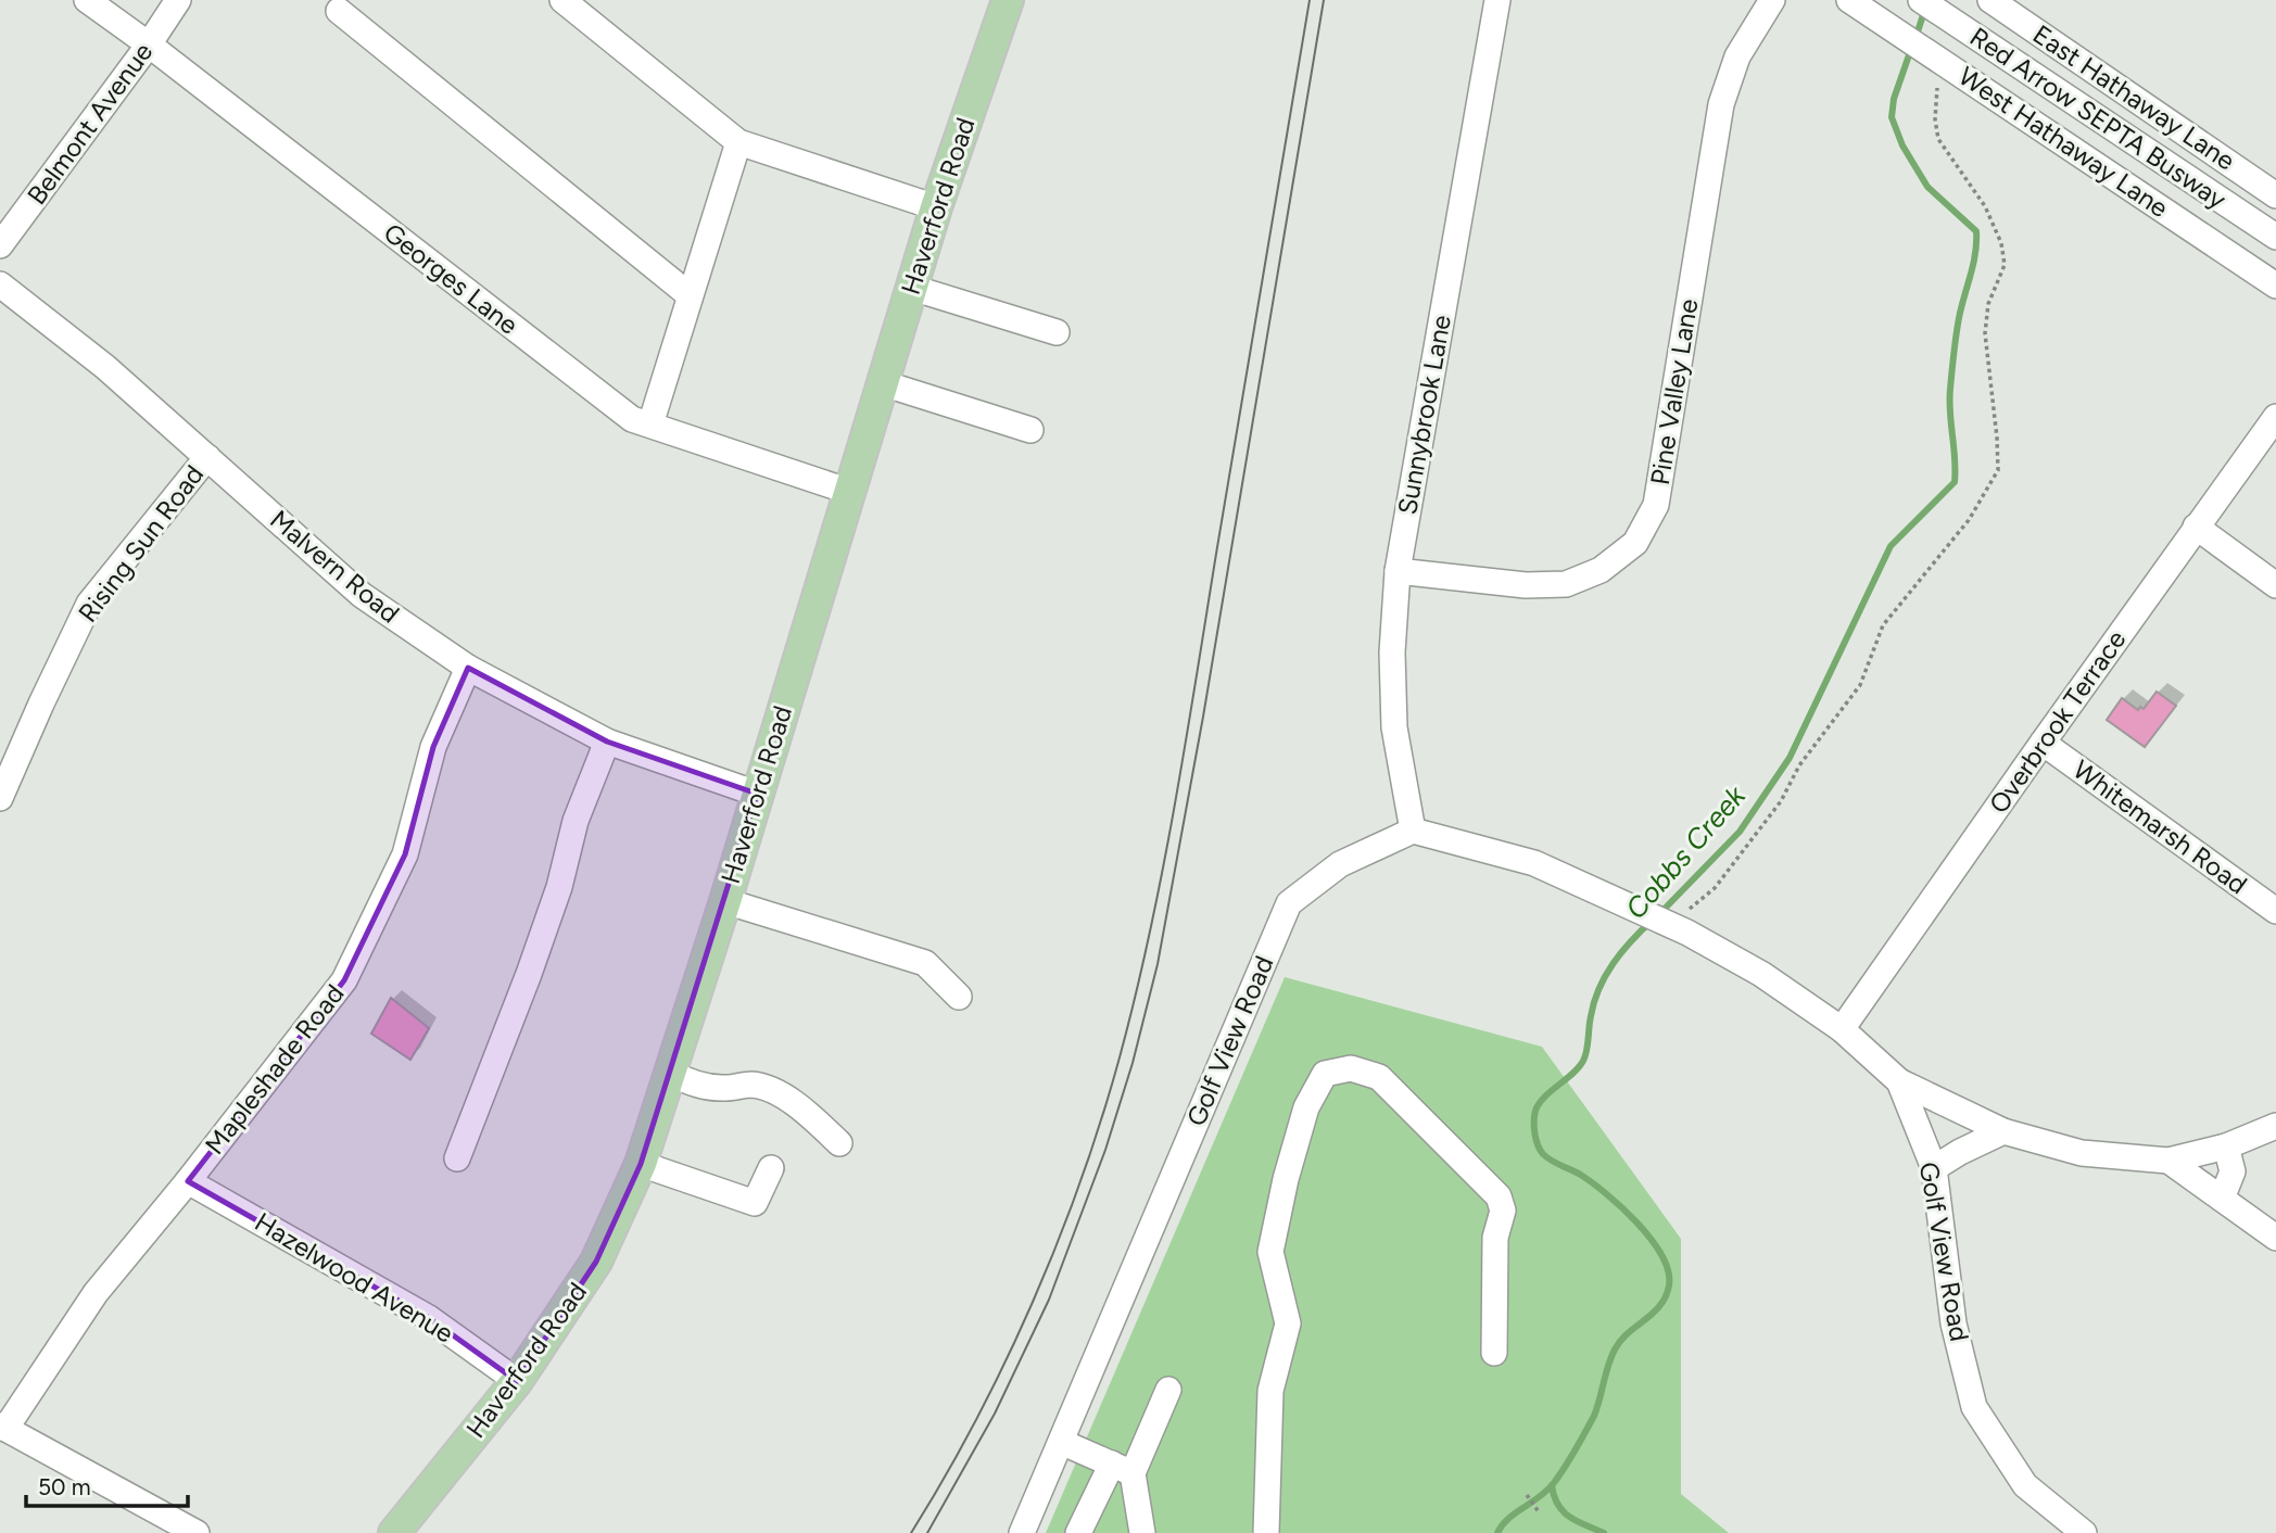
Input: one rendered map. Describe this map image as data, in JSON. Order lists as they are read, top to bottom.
{
  "streets": {
    "main road": ["Haverford Road"],
    "street": [
      "East Hathaway Lane",
      "Red Arrow SEPTA Busway",
      "Belmont Avenue",
      "West Hathaway Lane",
      "Georges Lane",
      "Pine Valley Lane",
      "Sunnybrook Lane",
      "Rising Sun Road",
      "Malvern Road",
      "Overbrook Terrace",
      "Whitemarsh Road",
      "Golf View Road",
      "Mapleshade Road",
      "Hazelwood Avenue"
    ]
  },
  "crossings": [
    ["Belmont Avenue", "Georges Lane"],
    ["Haverford Road", "Georges Lane"],
    ["Haverford Road", "Malvern Road"],
    ["Haverford Road", "Hazelwood Avenue"],
    ["Pine Valley Lane", "Sunnybrook Lane"],
    ["Sunnybrook Lane", "Golf View Road"],
    ["Rising Sun Road", "Malvern Road"],
    ["Malvern Road", "Mapleshade Road"],
    ["Overbrook Terrace", "Whitemarsh Road"],
    ["Overbrook Terrace", "Golf View Road"],
    ["Mapleshade Road", "Hazelwood Avenue"]
  ],
  "water": ["Cobbs Creek"],
  "scale_bar": "50 m"
}
